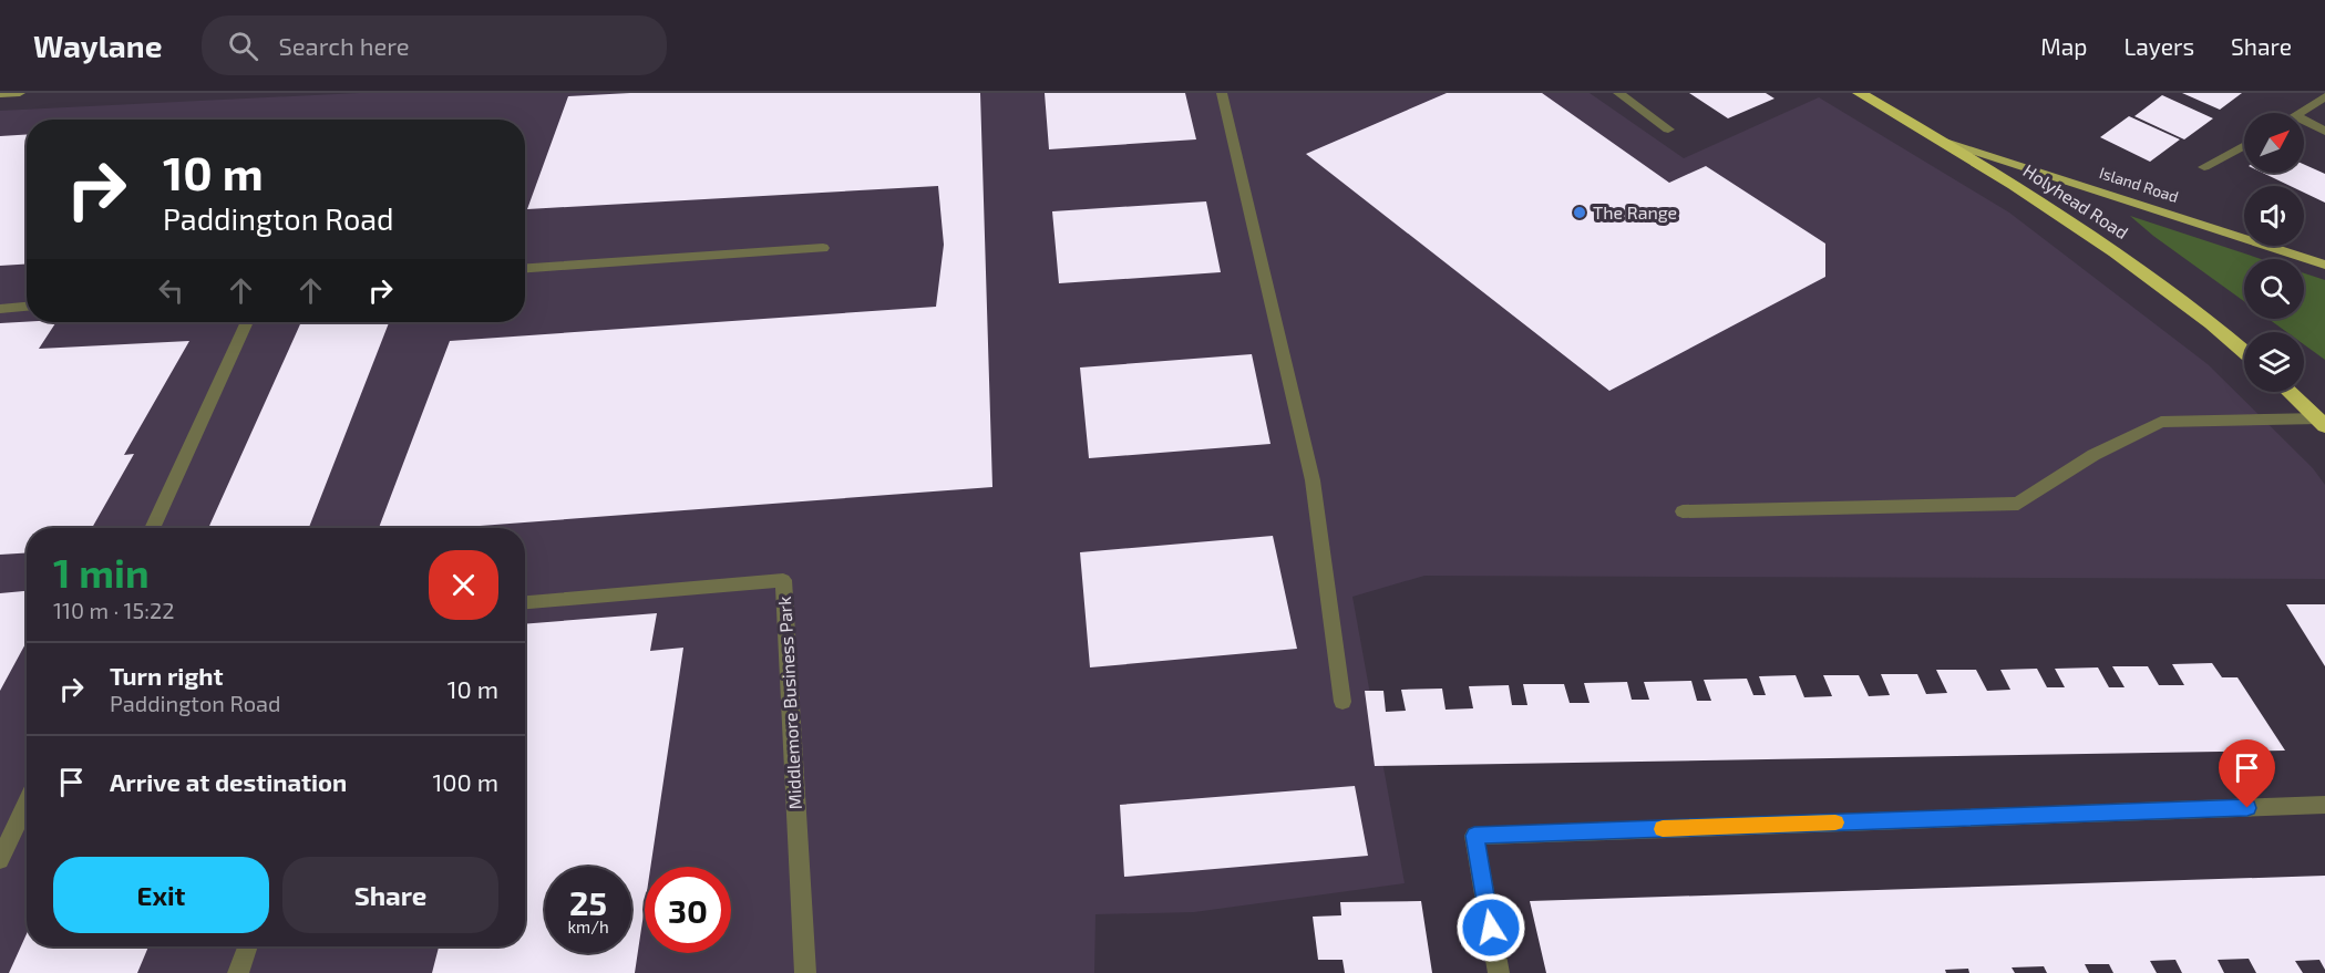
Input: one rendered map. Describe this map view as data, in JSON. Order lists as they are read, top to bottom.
{
  "streets": {
    "highway": ["Holyhead Road"],
    "main road": ["Island Road"],
    "street": ["Middlemore Business Park"]
  },
  "crossings": [
    ["Island Road", "Holyhead Road"]
  ],
  "places": ["The Range"],
  "north": "top right",
  "page": {
    "header": "Waylane",
    "search": "Search here",
    "nav": ["Map", "Layers", "Share"],
    "turn": ["10 m", "Paddington Road"],
    "heading": ["1 min", "110 m · 15:22"],
    "list": [
      {
        "name": "Turn right",
        "note": "Paddington Road",
        "value": "10 m"
      },
      {
        "name": "Arrive at destination",
        "value": "100 m"
      }
    ],
    "buttons": ["Exit", "Share"],
    "speed": "25 km/h",
    "limit": "30"
  }
}
